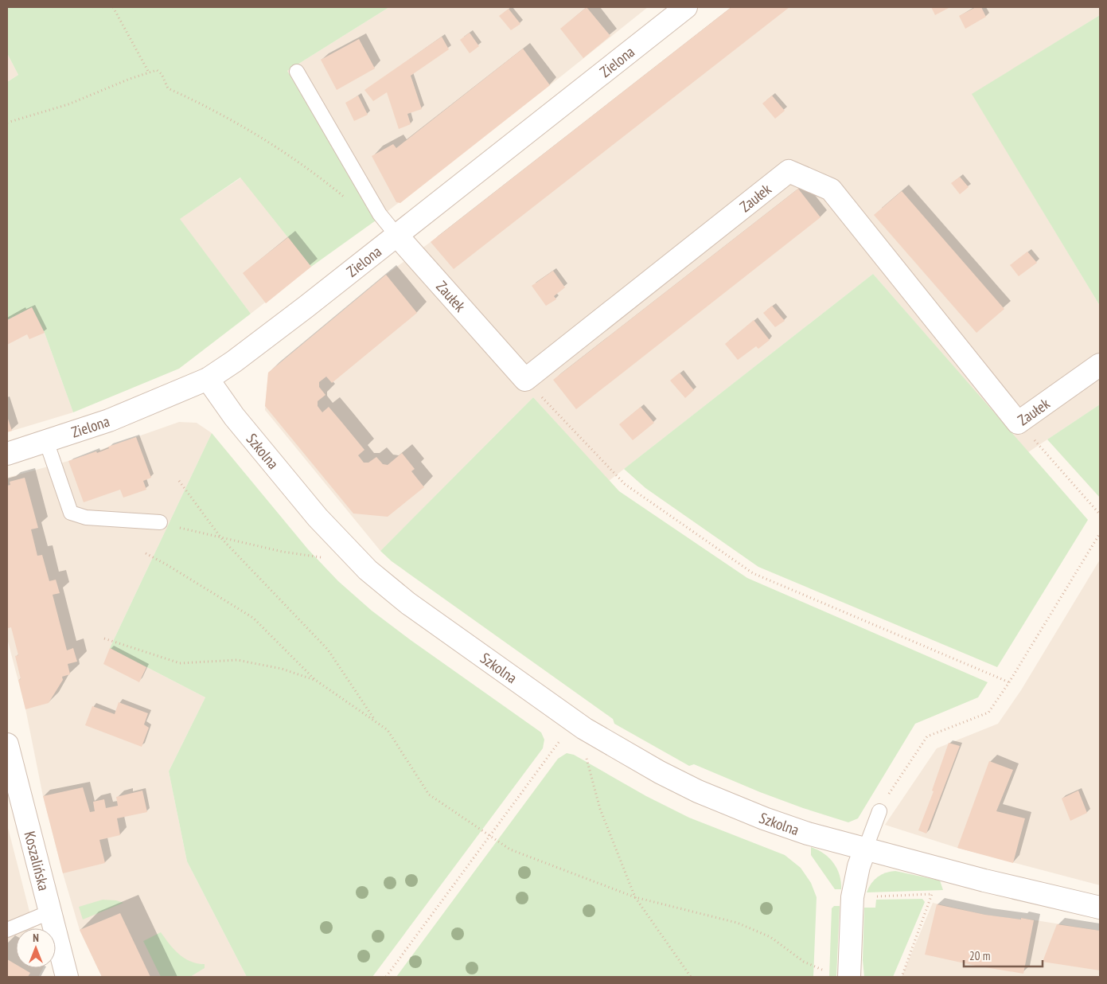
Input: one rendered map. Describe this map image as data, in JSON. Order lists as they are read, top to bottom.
{
  "streets": {
    "street": [
      "Zielona",
      "Zaułek",
      "Szkolna",
      "Koszalińska"
    ]
  },
  "crossings": [
    ["Zielona", "Zaułek"],
    ["Zielona", "Szkolna"]
  ],
  "scale_bar": "20 m",
  "north": "top"
}
